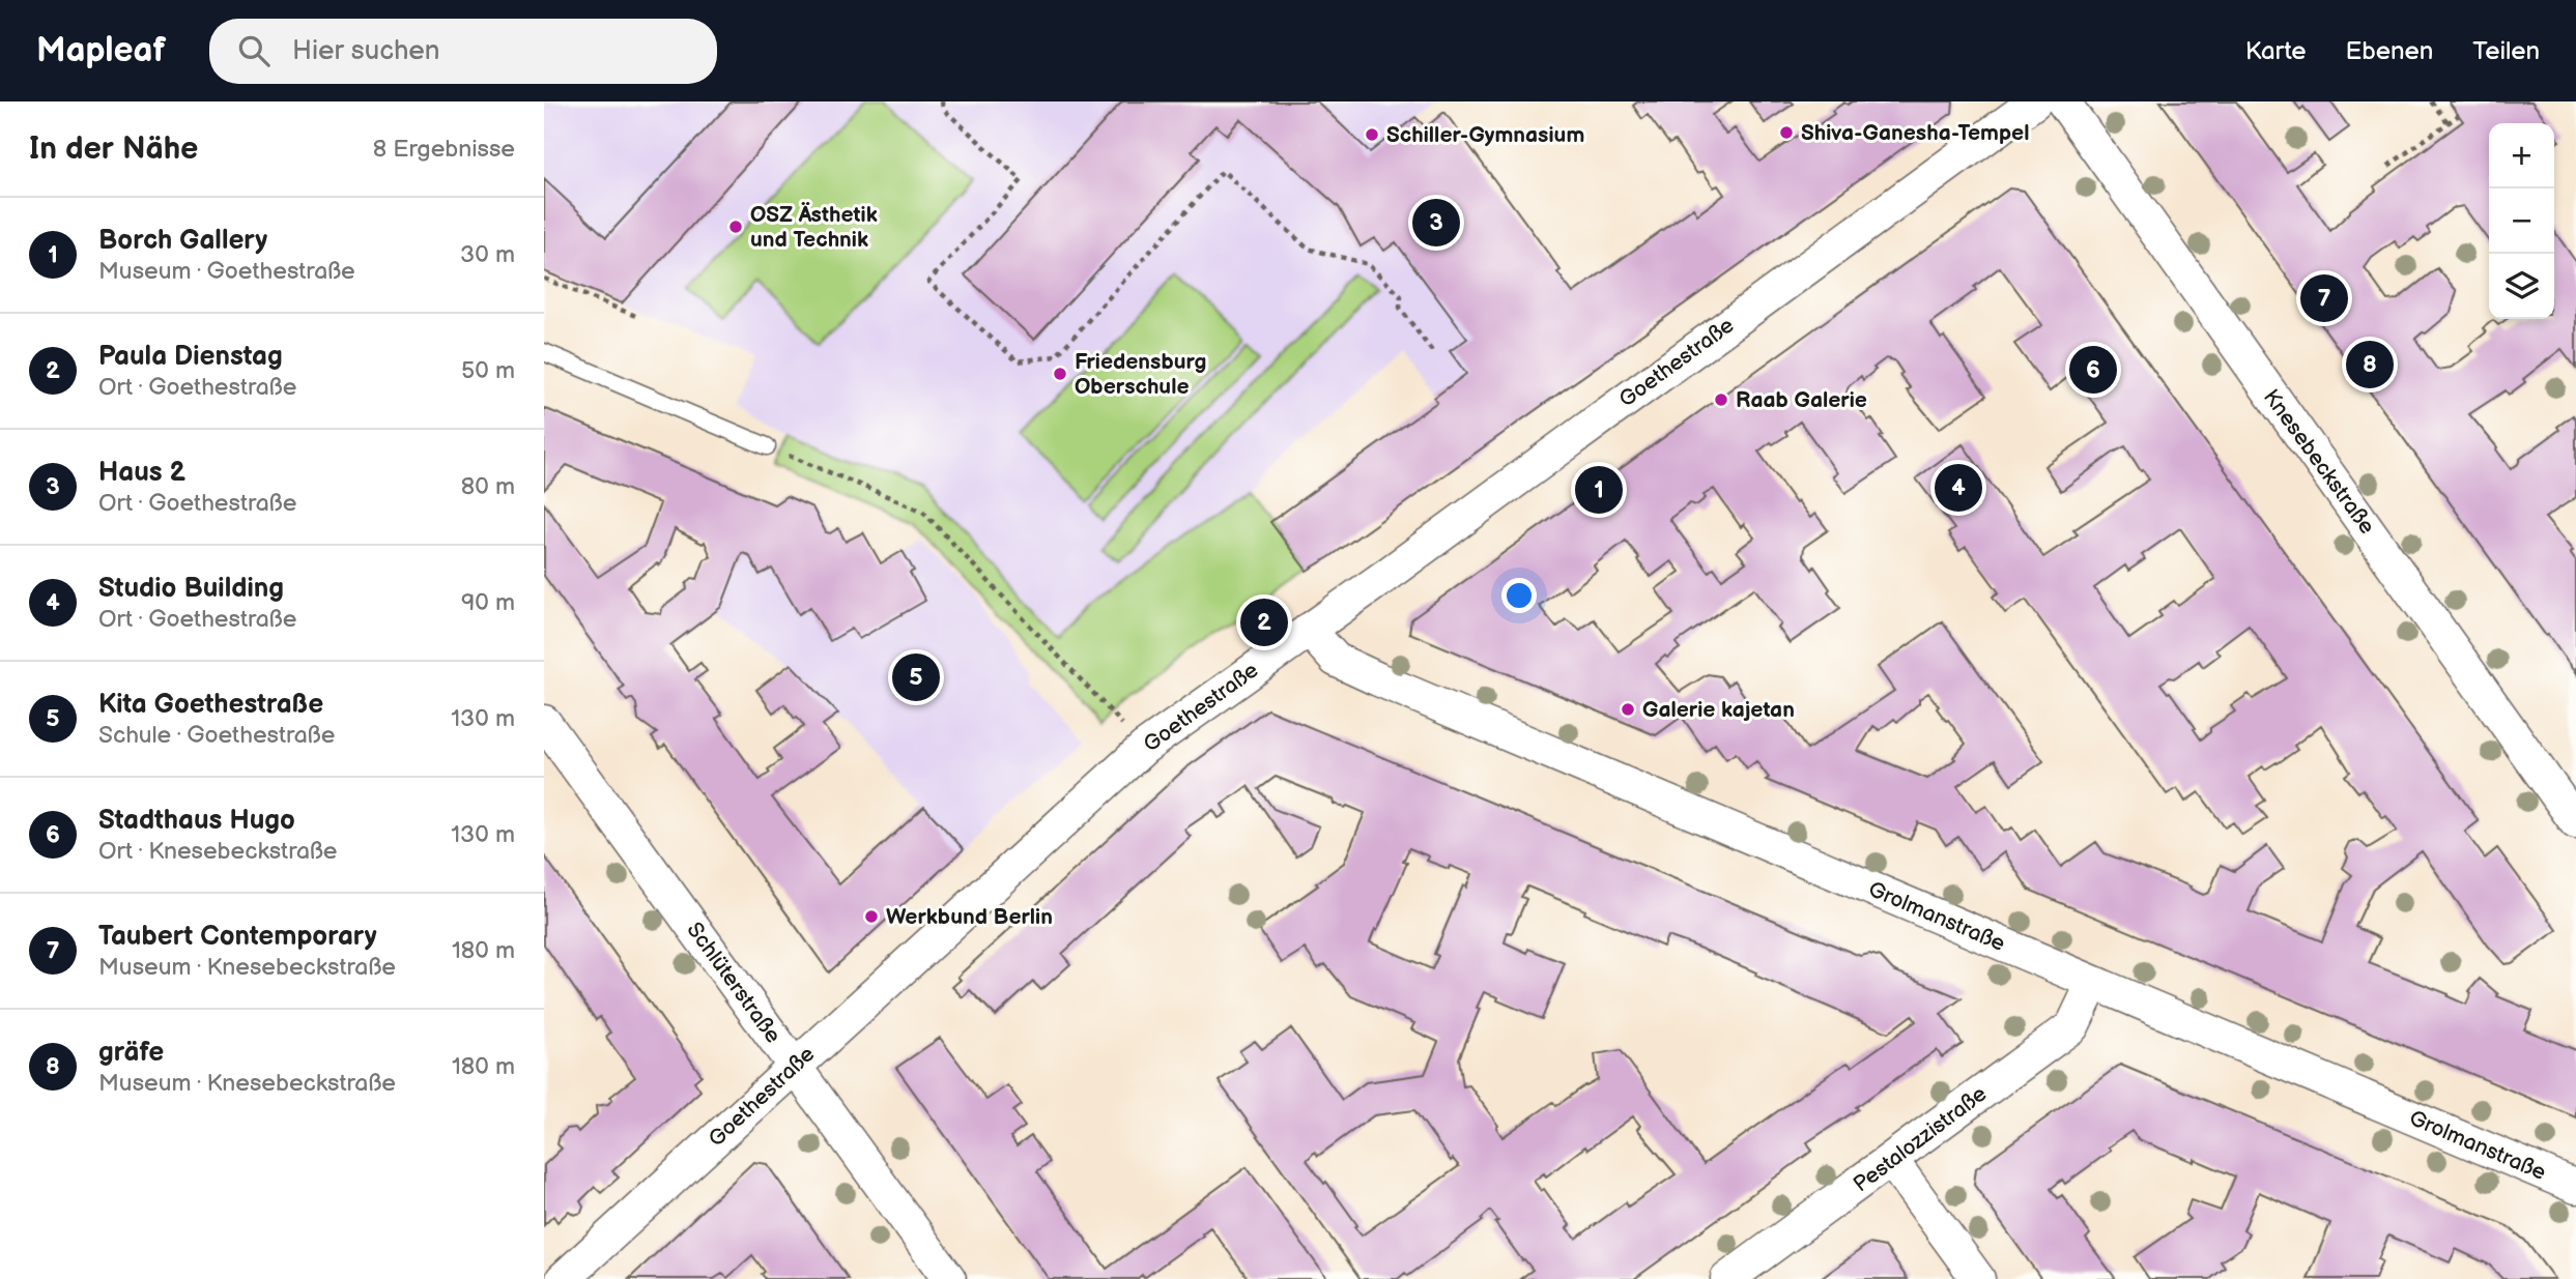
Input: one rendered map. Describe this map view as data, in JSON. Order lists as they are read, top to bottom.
{
  "streets": {
    "street": [
      "Goethestraße",
      "Knesebeckstraße",
      "Grolmanstraße",
      "Schlüterstraße",
      "Pestalozzistraße"
    ]
  },
  "crossings": [
    ["Goethestraße", "Grolmanstraße"],
    ["Goethestraße", "Schlüterstraße"],
    ["Grolmanstraße", "Pestalozzistraße"]
  ],
  "places": [
    "Shiva-Ganesha-Tempel",
    "Schiller-Gymnasium",
    "OSZ Ästhetik und Technik",
    "Friedensburg Oberschule",
    "Raab Galerie",
    "Galerie kajetan",
    "Werkbund Berlin"
  ],
  "page": {
    "header": "Mapleaf",
    "search": "Hier suchen",
    "nav": ["Karte", "Ebenen", "Teilen"],
    "heading": ["In der Nähe", "8 Ergebnisse"],
    "map_buttons": ["+", "−"],
    "pins": [
      "3",
      "7",
      "8",
      "6",
      "4",
      "1",
      "2",
      "5"
    ],
    "list": [
      {
        "mark": "1",
        "name": "Borch Gallery",
        "note": "Museum · Goethestraße",
        "value": "30 m"
      },
      {
        "mark": "2",
        "name": "Paula Dienstag",
        "note": "Ort · Goethestraße",
        "value": "50 m"
      },
      {
        "mark": "3",
        "name": "Haus 2",
        "note": "Ort · Goethestraße",
        "value": "80 m"
      },
      {
        "mark": "4",
        "name": "Studio Building",
        "note": "Ort · Goethestraße",
        "value": "90 m"
      },
      {
        "mark": "5",
        "name": "Kita Goethestraße",
        "note": "Schule · Goethestraße",
        "value": "130 m"
      },
      {
        "mark": "6",
        "name": "Stadthaus Hugo",
        "note": "Ort · Knesebeckstraße",
        "value": "130 m"
      },
      {
        "mark": "7",
        "name": "Taubert Contemporary",
        "note": "Museum · Knesebeckstraße",
        "value": "180 m"
      },
      {
        "mark": "8",
        "name": "gräfe",
        "note": "Museum · Knesebeckstraße",
        "value": "180 m"
      }
    ]
  }
}
